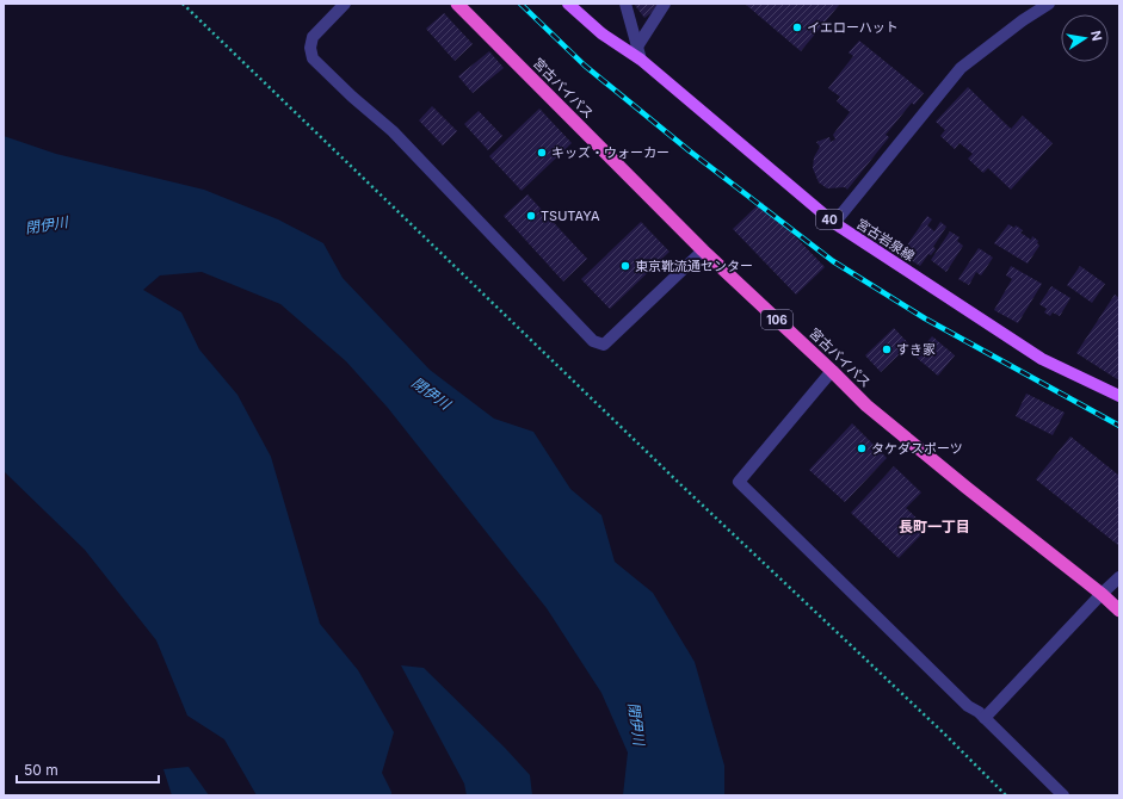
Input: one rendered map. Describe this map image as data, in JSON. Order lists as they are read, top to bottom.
{
  "streets": {
    "highway": ["宮古バイパス", "106"],
    "main road": ["40", "宮古岩泉線"]
  },
  "districts": ["長町一丁目"],
  "water": ["閉伊川"],
  "places": [
    "イエローハット",
    "キッズ・ウォーカー",
    "TSUTAYA",
    "東京靴流通センター",
    "すき家",
    "タケダスポーツ"
  ],
  "scale_bar": "50 m",
  "north": "right"
}
